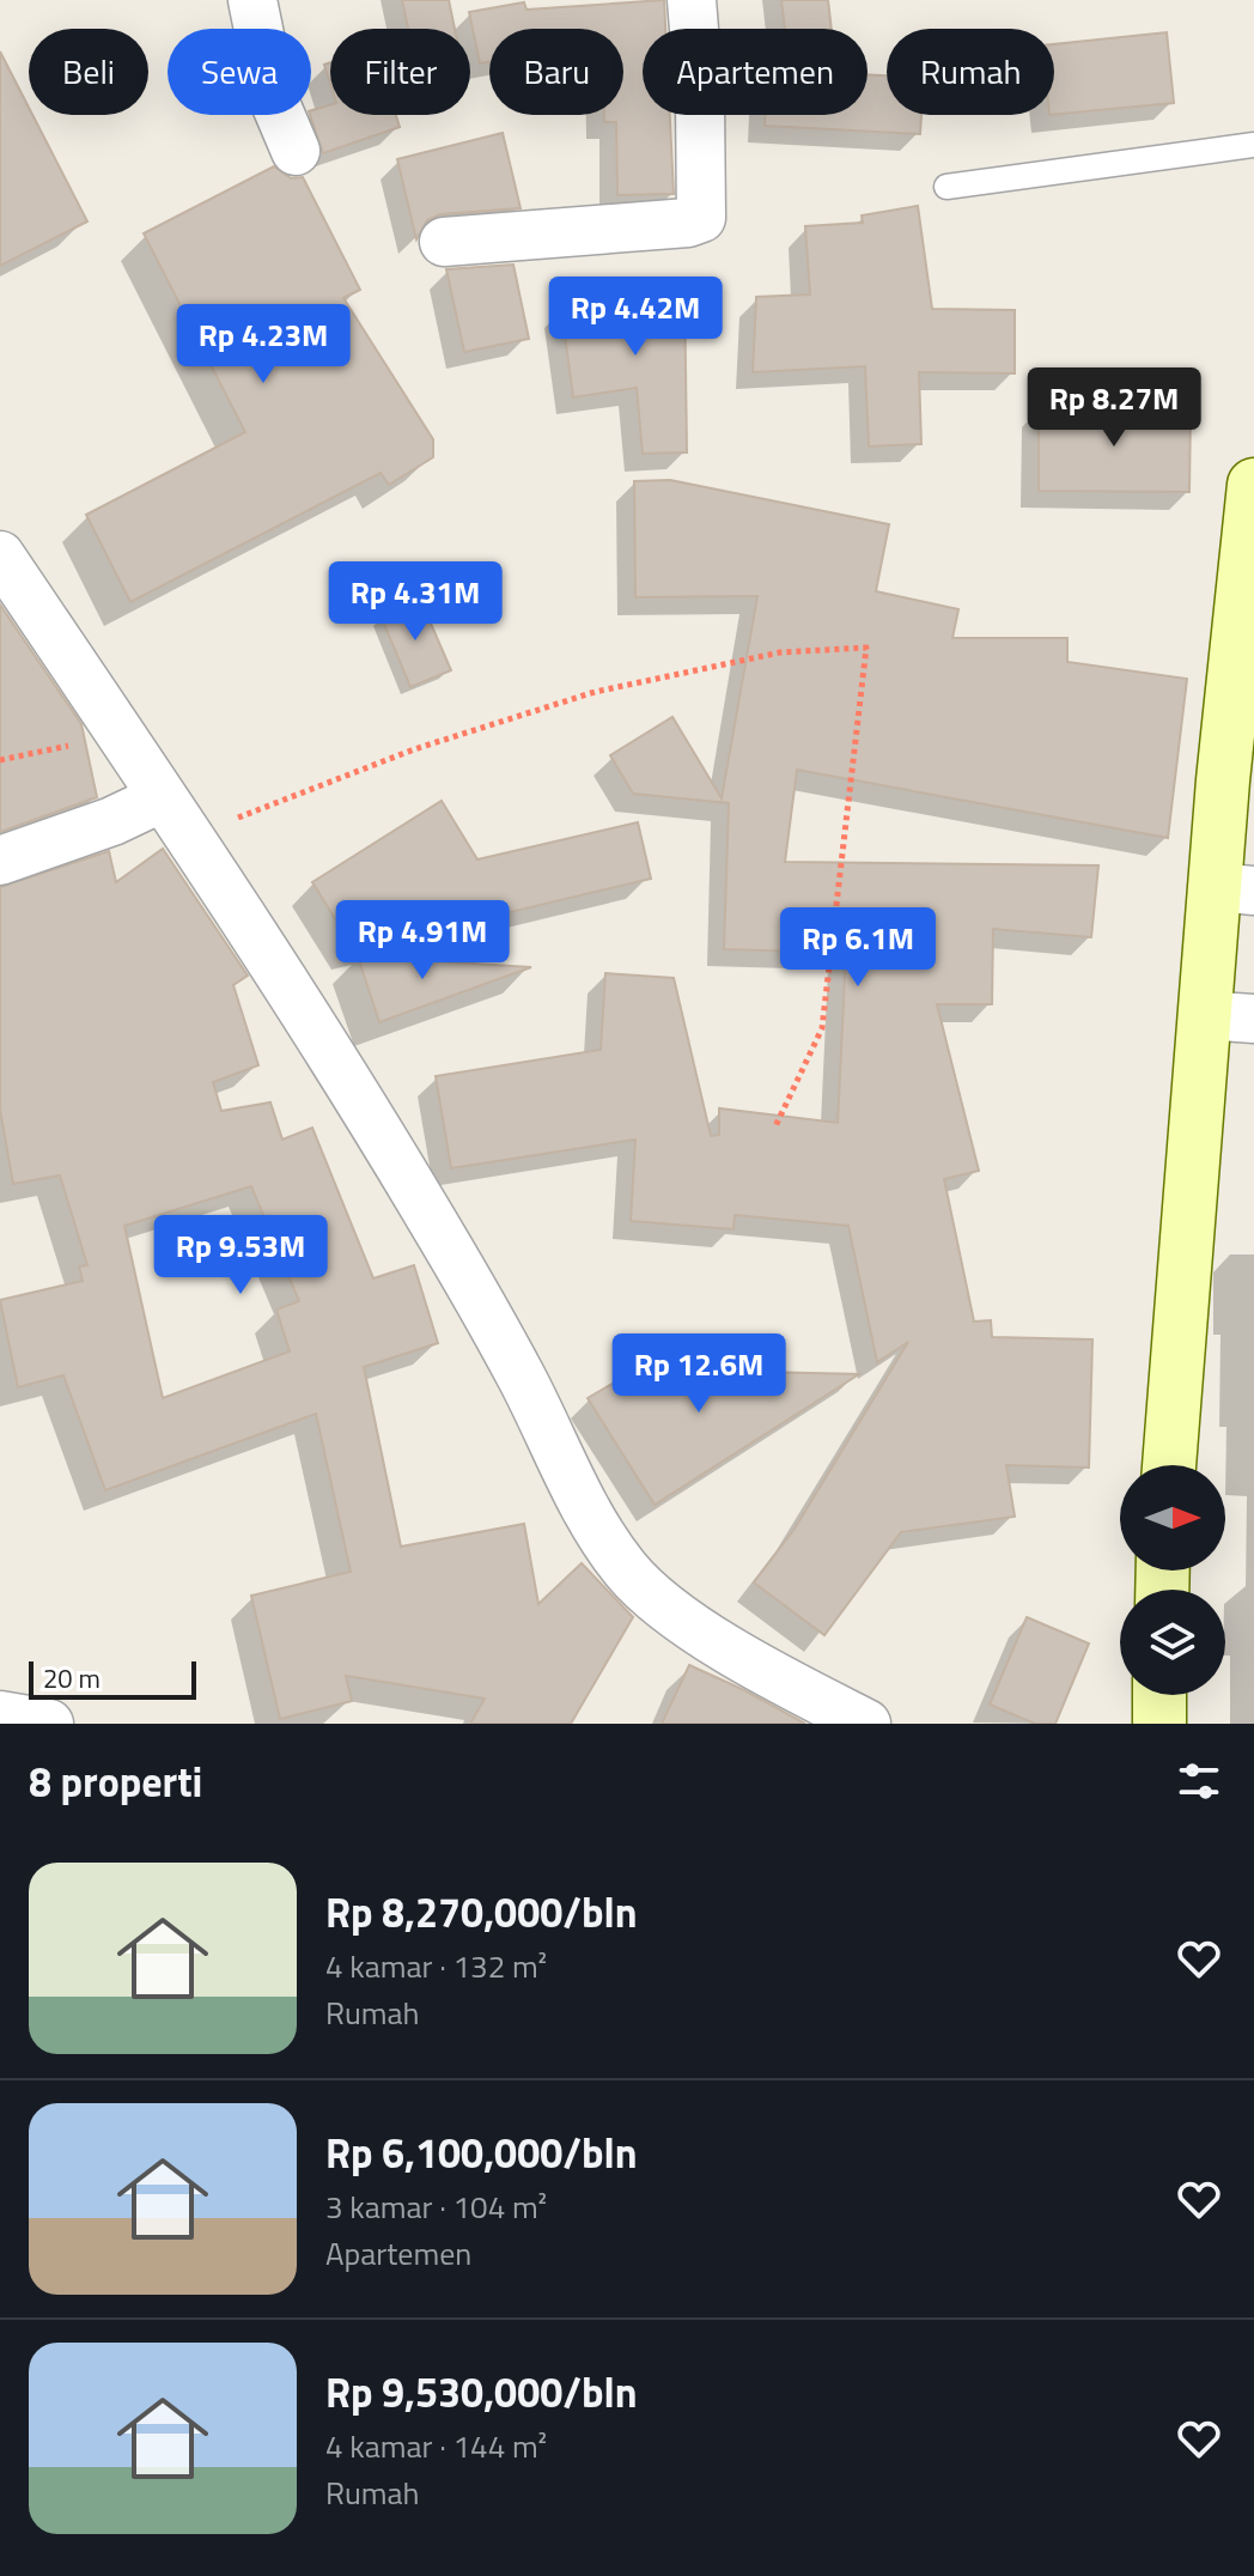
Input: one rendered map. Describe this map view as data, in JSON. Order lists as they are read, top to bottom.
{
  "scale_bar": "20 m",
  "north": "right",
  "page": {
    "chip": [
      "Beli",
      "Sewa",
      "Filter",
      "Baru",
      "Apartemen",
      "Rumah"
    ],
    "price": [
      "Rp 4.42M",
      "Rp 4.23M",
      "Rp 8.27M",
      "Rp 4.31M",
      "Rp 4.91M",
      "Rp 6.1M",
      "Rp 9.53M",
      "Rp 12.6M"
    ],
    "scale": "20 m",
    "heading": "8 properti",
    "list": [
      {
        "name": "Rp 8,270,000/bln",
        "note": "4 kamar · 132 m² · Rumah"
      },
      {
        "name": "Rp 6,100,000/bln",
        "note": "3 kamar · 104 m² · Apartemen"
      },
      {
        "name": "Rp 9,530,000/bln",
        "note": "4 kamar · 144 m² · Rumah"
      }
    ]
  }
}
